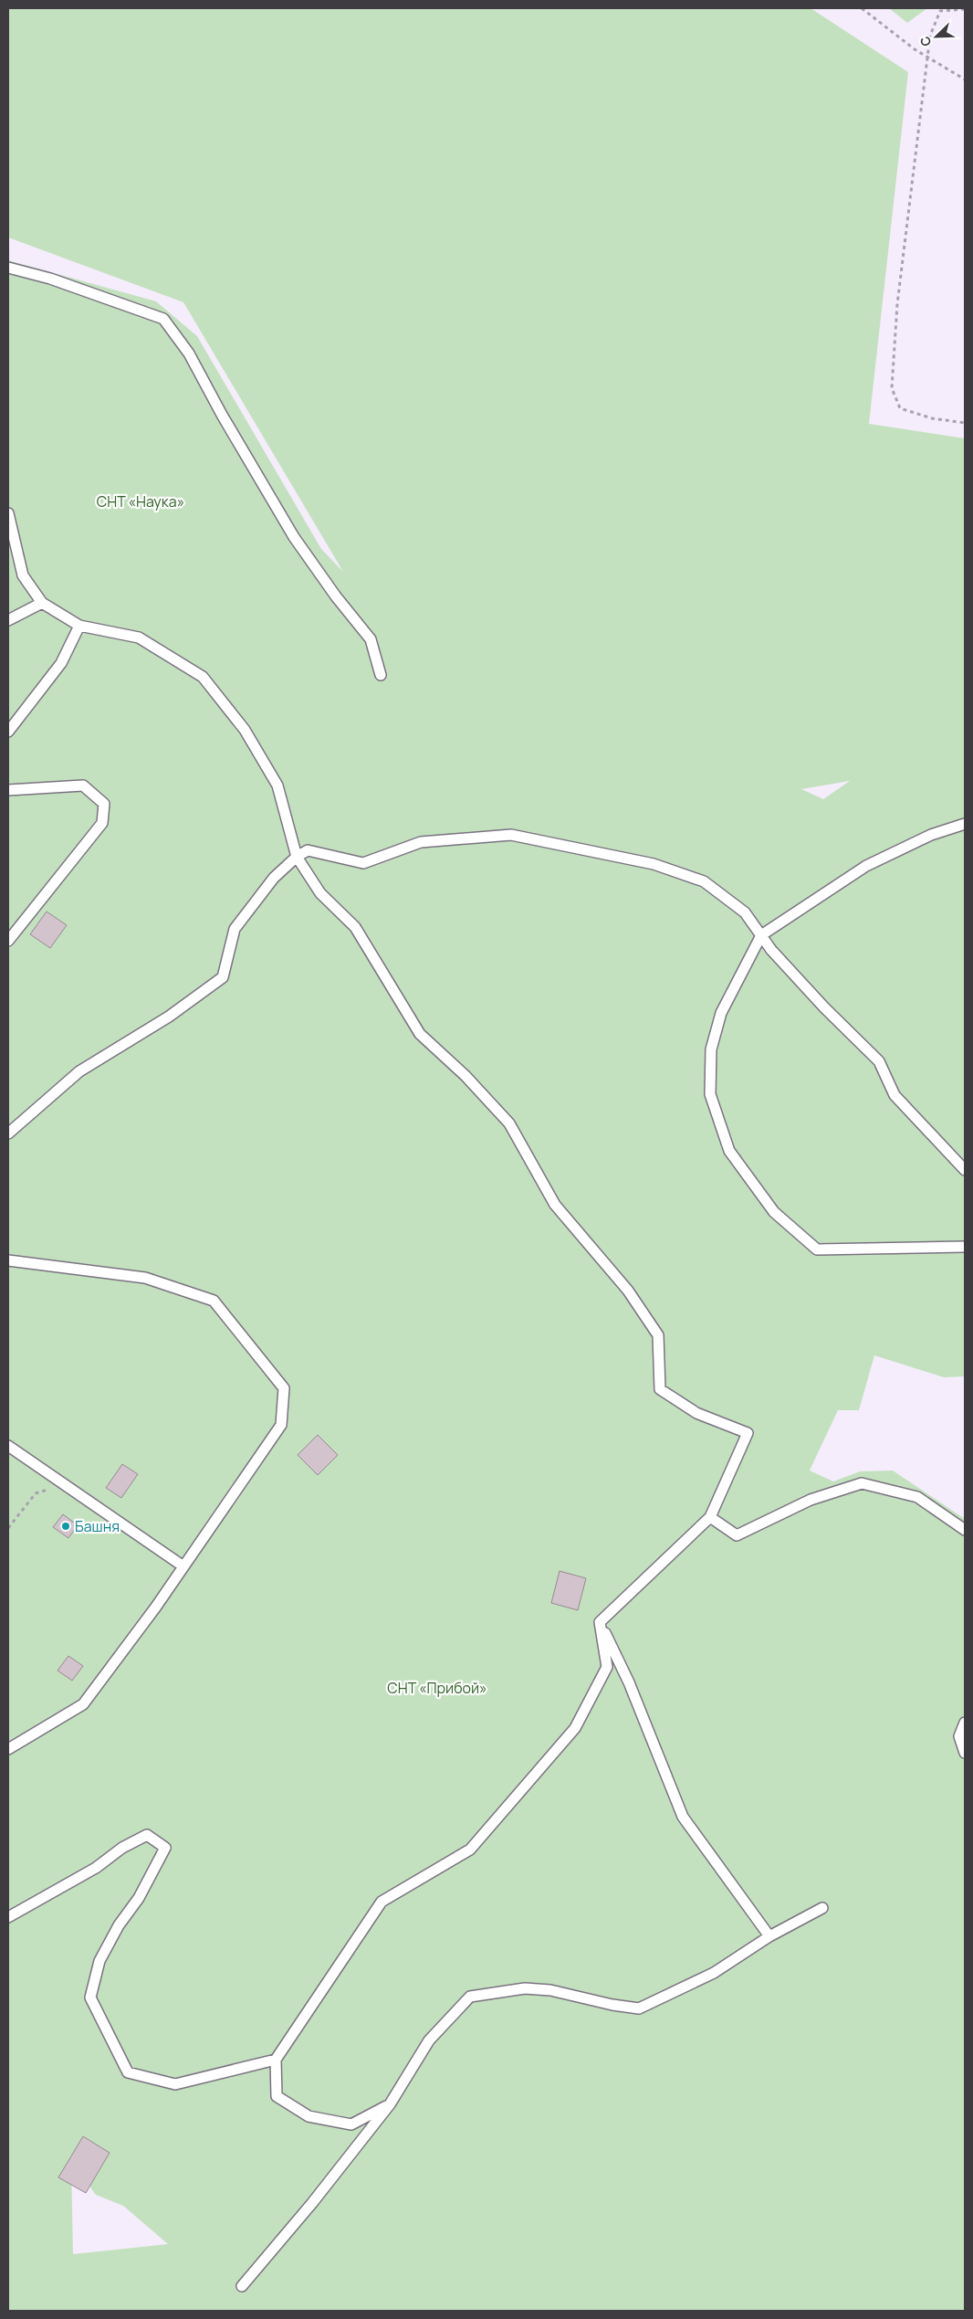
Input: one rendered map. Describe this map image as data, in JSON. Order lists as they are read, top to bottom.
{
  "parks": ["СНТ «Наука»", "СНТ «Прибой»"],
  "places": ["Башня"],
  "north": "bottom left"
}
